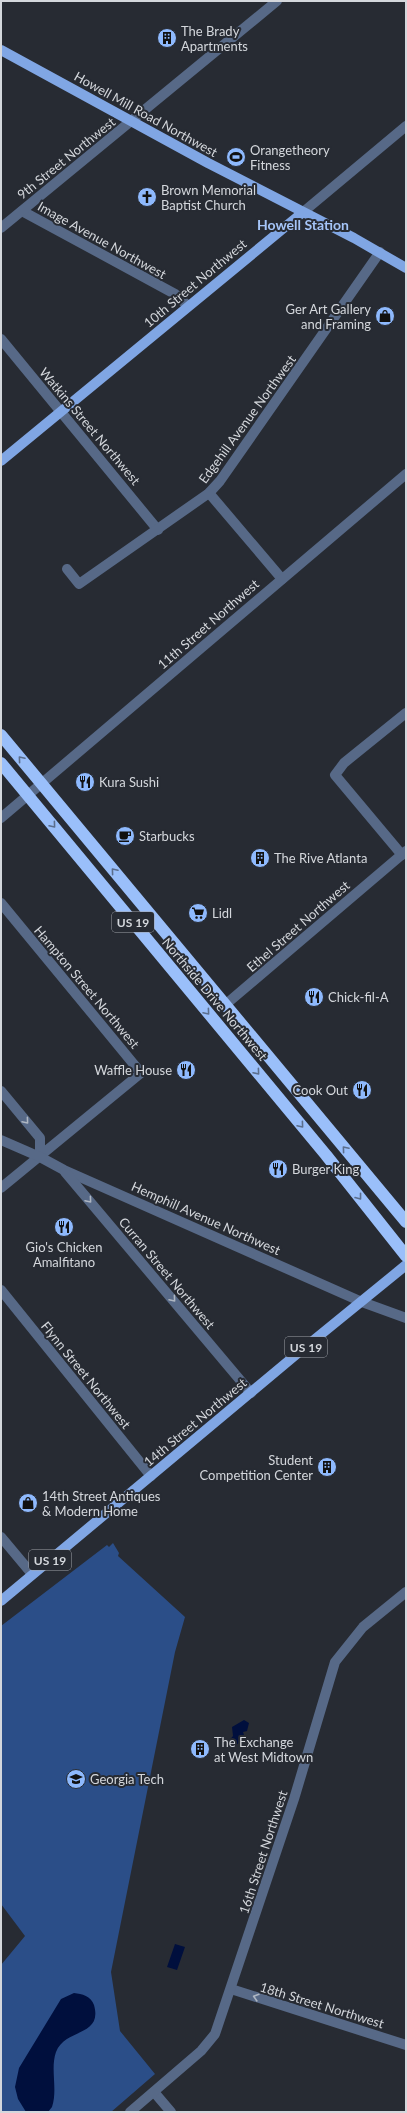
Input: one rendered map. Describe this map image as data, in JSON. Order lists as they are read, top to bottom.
{
  "streets": {
    "highway": ["US 19", "Northside Drive Northwest"],
    "main road": ["Howell Mill Road Northwest", "10th Street Northwest", "14th Street Northwest"],
    "street": [
      "9th Street Northwest",
      "Image Avenue Northwest",
      "Edgehill Avenue Northwest",
      "Watkins Street Northwest",
      "11th Street Northwest",
      "Ethel Street Northwest",
      "Hampton Street Northwest",
      "Hemphill Avenue Northwest",
      "Curran Street Northwest",
      "Flynn Street Northwest",
      "16th Street Northwest",
      "18th Street Northwest"
    ]
  },
  "crossings": [
    ["Howell Mill Road Northwest", "9th Street Northwest"],
    ["Howell Mill Road Northwest", "10th Street Northwest"],
    ["Howell Mill Road Northwest", "Edgehill Avenue Northwest"],
    ["9th Street Northwest", "Image Avenue Northwest"],
    ["Image Avenue Northwest", "10th Street Northwest"],
    ["10th Street Northwest", "Watkins Street Northwest"],
    ["Edgehill Avenue Northwest", "Watkins Street Northwest"],
    ["11th Street Northwest", "Northside Drive Northwest"],
    ["Ethel Street Northwest", "Northside Drive Northwest"],
    ["Hampton Street Northwest", "Hemphill Avenue Northwest"],
    ["Hemphill Avenue Northwest", "Curran Street Northwest"],
    ["Hemphill Avenue Northwest", "14th Street Northwest"],
    ["Curran Street Northwest", "14th Street Northwest"],
    ["Flynn Street Northwest", "14th Street Northwest"],
    ["16th Street Northwest", "18th Street Northwest"]
  ],
  "one_way": ["Curran Street Northwest", "18th Street Northwest"],
  "districts": ["Howell Station"],
  "places": {
    "building": [
      "The Brady Apartments",
      "The Rive Atlanta",
      "Student Competition Center",
      "The Exchange at West Midtown"
    ],
    "sports": ["Orangetheory Fitness"],
    "church": ["Brown Memorial Baptist Church"],
    "shop": ["Ger Art Gallery and Framing", "14th Street Antiques & Modern Home"],
    "restaurant": [
      "Kura Sushi",
      "Chick-fil-A",
      "Waffle House",
      "Cook Out",
      "Burger King",
      "Gio's Chicken Amalfitano"
    ],
    "cafe": ["Starbucks"],
    "supermarket": ["Lidl"],
    "school or university": ["Georgia Tech"]
  }
}
